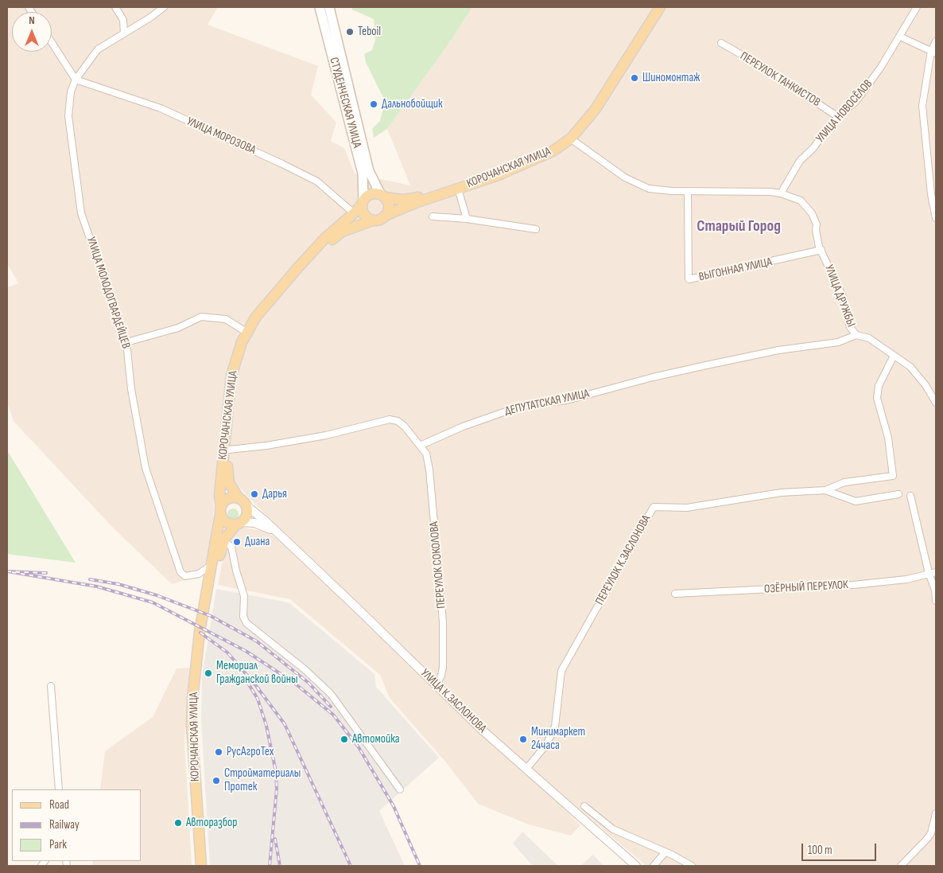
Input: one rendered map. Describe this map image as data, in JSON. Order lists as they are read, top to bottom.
{
  "streets": {
    "main road": ["СТУДЕНЧЕСКАЯ УЛИЦА", "КОРОЧАНСКАЯ УЛИЦА"],
    "street": [
      "ПЕРЕУЛОК ТАНКИСТОВ",
      "УЛИЦА НОВОСЁЛОВ",
      "УЛИЦА МОРОЗОВА",
      "ВЫГОННАЯ УЛИЦА",
      "УЛИЦА МОЛОДОГВАРДЕЙЦЕВ",
      "УЛИЦА ДРУЖБЫ",
      "ДЕПУТАТСКАЯ УЛИЦА",
      "ПЕРЕУЛОК К.ЗАСЛОНОВА",
      "ПЕРЕУЛОК СОКОЛОВА",
      "ОЗЁРНЫЙ ПЕРЕУЛОК",
      "УЛИЦА К.ЗАСЛОНОВА"
    ]
  },
  "crossings": [
    ["ПЕРЕУЛОК ТАНКИСТОВ", "УЛИЦА НОВОСЁЛОВ"],
    ["СТУДЕНЧЕСКАЯ УЛИЦА", "КОРОЧАНСКАЯ УЛИЦА"],
    ["УЛИЦА НОВОСЁЛОВ", "УЛИЦА ДРУЖБЫ"],
    ["УЛИЦА МОРОЗОВА", "КОРОЧАНСКАЯ УЛИЦА"],
    ["УЛИЦА МОРОЗОВА", "УЛИЦА МОЛОДОГВАРДЕЙЦЕВ"],
    ["КОРОЧАНСКАЯ УЛИЦА", "УЛИЦА МОЛОДОГВАРДЕЙЦЕВ"],
    ["КОРОЧАНСКАЯ УЛИЦА", "УЛИЦА К.ЗАСЛОНОВА"],
    ["ВЫГОННАЯ УЛИЦА", "УЛИЦА ДРУЖБЫ"],
    ["УЛИЦА ДРУЖБЫ", "ДЕПУТАТСКАЯ УЛИЦА"],
    ["УЛИЦА ДРУЖБЫ", "ПЕРЕУЛОК К.ЗАСЛОНОВА"],
    ["ДЕПУТАТСКАЯ УЛИЦА", "ПЕРЕУЛОК СОКОЛОВА"],
    ["ПЕРЕУЛОК К.ЗАСЛОНОВА", "УЛИЦА К.ЗАСЛОНОВА"],
    ["ПЕРЕУЛОК СОКОЛОВА", "УЛИЦА К.ЗАСЛОНОВА"]
  ],
  "districts": ["Старый Город"],
  "places": [
    "Teboil",
    "Шиномонтаж",
    "Дальнобойщик",
    "Дарья",
    "Диана",
    "Мемориал Гражданской войны",
    "Автомойка",
    "Минимаркет 24часа",
    "РусАгроТех",
    "Стройматериалы Протек",
    "Авторазбор"
  ],
  "legend": ["Road", "Railway", "Park"],
  "scale_bar": "100 m",
  "north": "top"
}
